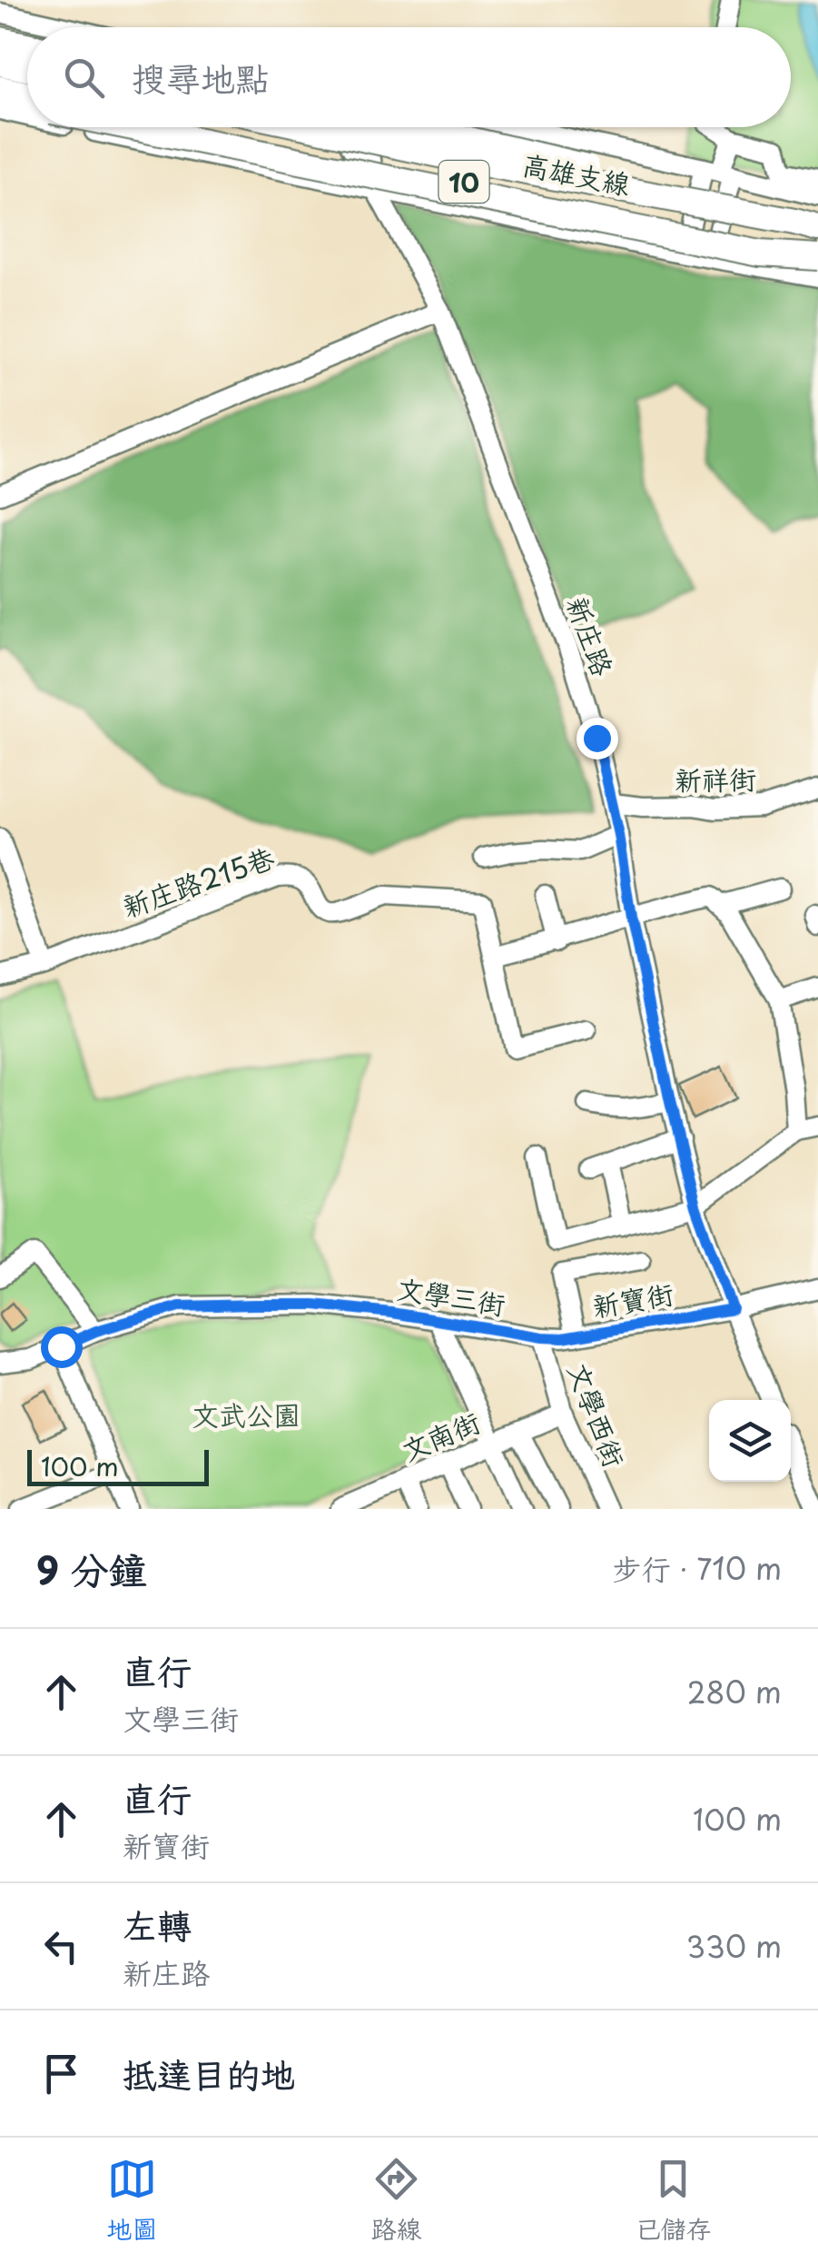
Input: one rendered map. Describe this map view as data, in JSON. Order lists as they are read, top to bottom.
{
  "streets": {
    "highway": ["高雄支線", "10"],
    "street": [
      "新庄路",
      "新祥街",
      "新庄路215巷",
      "文學三街",
      "新寶街",
      "文學西街",
      "文南街"
    ]
  },
  "crossings": [
    ["新庄路", "新祥街"],
    ["新庄路", "新寶街"],
    ["文學三街", "新寶街"],
    ["文學三街", "文學西街"],
    ["文學西街", "文南街"]
  ],
  "parks": ["文武公園"],
  "scale_bar": "100 m",
  "page": {
    "search": "搜尋地點",
    "scale": "100 m",
    "heading": ["9 分鐘", "步行 · 710 m"],
    "list": [
      ["直行", "文學三街", "280 m"],
      ["直行", "新寶街", "100 m"],
      ["左轉", "新庄路", "330 m"],
      "抵達目的地"
    ],
    "nav": ["地圖", "路線", "已儲存"]
  }
}
